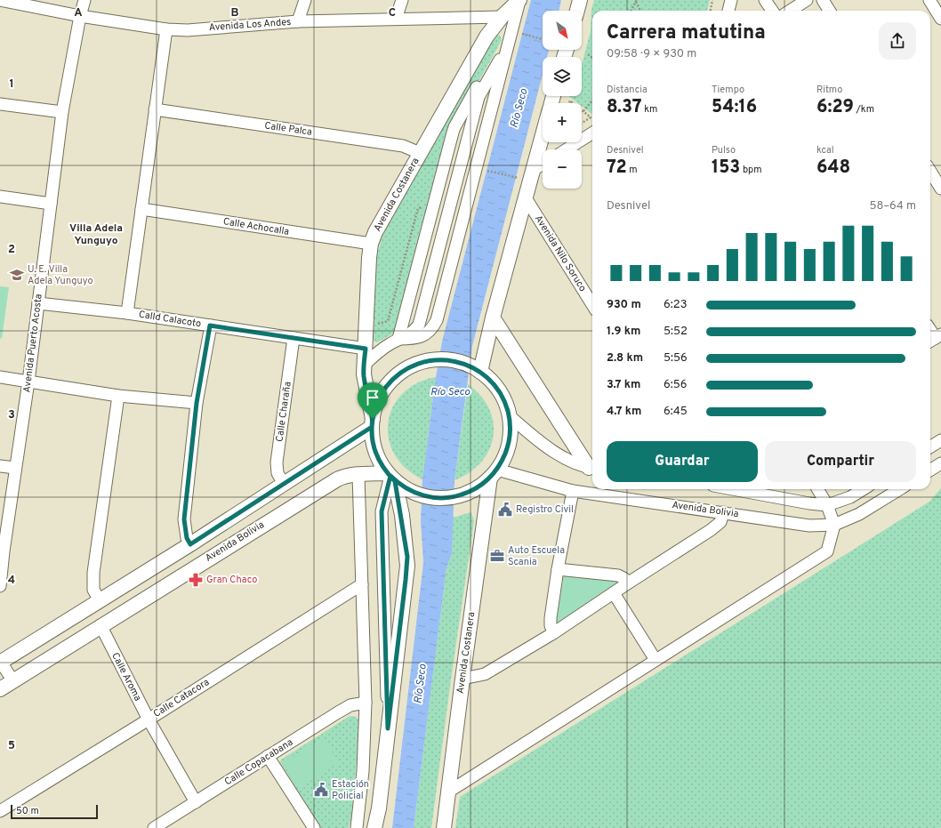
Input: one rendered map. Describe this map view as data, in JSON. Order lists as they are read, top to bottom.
{
  "streets": {
    "main road": ["Avenida Costanera", "Avenida Bolivia"],
    "street": [
      "Avenida Los Andes",
      "Calle Palca",
      "Calle Achocalla",
      "Avenida Nilo Soruco",
      "Calld Calacoto",
      "Avenida Puerto Acosta",
      "Calle Charaña",
      "Calle Aroma",
      "Calle Catacora",
      "Calle Copacabana"
    ]
  },
  "crossings": [
    ["Avenida Los Andes", "Avenida Costanera"],
    ["Avenida Los Andes", "Avenida Puerto Acosta"],
    ["Calle Palca", "Avenida Costanera"],
    ["Avenida Costanera", "Calle Achocalla"],
    ["Avenida Costanera", "Calld Calacoto"],
    ["Avenida Costanera", "Avenida Bolivia"],
    ["Calld Calacoto", "Avenida Puerto Acosta"],
    ["Calld Calacoto", "Calle Charaña"],
    ["Avenida Bolivia", "Calle Aroma"],
    ["Calle Aroma", "Calle Catacora"],
    ["Calle Aroma", "Calle Copacabana"]
  ],
  "districts": ["Villa Adela Yunguyo"],
  "water": ["Río Seco"],
  "places": {
    "school or university": ["U. E. Villa Adela Yunguyo"],
    "public building": ["Registro Civil", "Estación Policial"],
    "office": ["Auto Escuela Scania"],
    "pharmacy": ["Gran Chaco"]
  },
  "scale_bar": "50 m",
  "north": "bottom right",
  "page": {
    "map_buttons": ["+", "−"],
    "heading": ["Carrera matutina", "09:58 · 9 × 930 m"],
    "stats": [
      ["Distancia", "8.37 km"],
      ["Tiempo", "54:16"],
      ["Ritmo", "6:29 /km"],
      ["Desnivel", "72 m"],
      ["Pulso", "153 bpm"],
      ["kcal", "648"]
    ],
    "chart": ["Desnivel", "58–64 m"],
    "list": [
      {
        "name": "930 m",
        "note": "6:23"
      },
      {
        "name": "1.9 km",
        "note": "5:52"
      },
      {
        "name": "2.8 km",
        "note": "5:56"
      },
      {
        "name": "3.7 km",
        "note": "6:56"
      },
      {
        "name": "4.7 km",
        "note": "6:45"
      }
    ],
    "buttons": ["Guardar", "Compartir"],
    "scale": "50 m"
  },
  "grid": {
    "columns": ["A", "B", "C"],
    "rows": [
      "1",
      "2",
      "3",
      "4",
      "5"
    ]
  }
}
